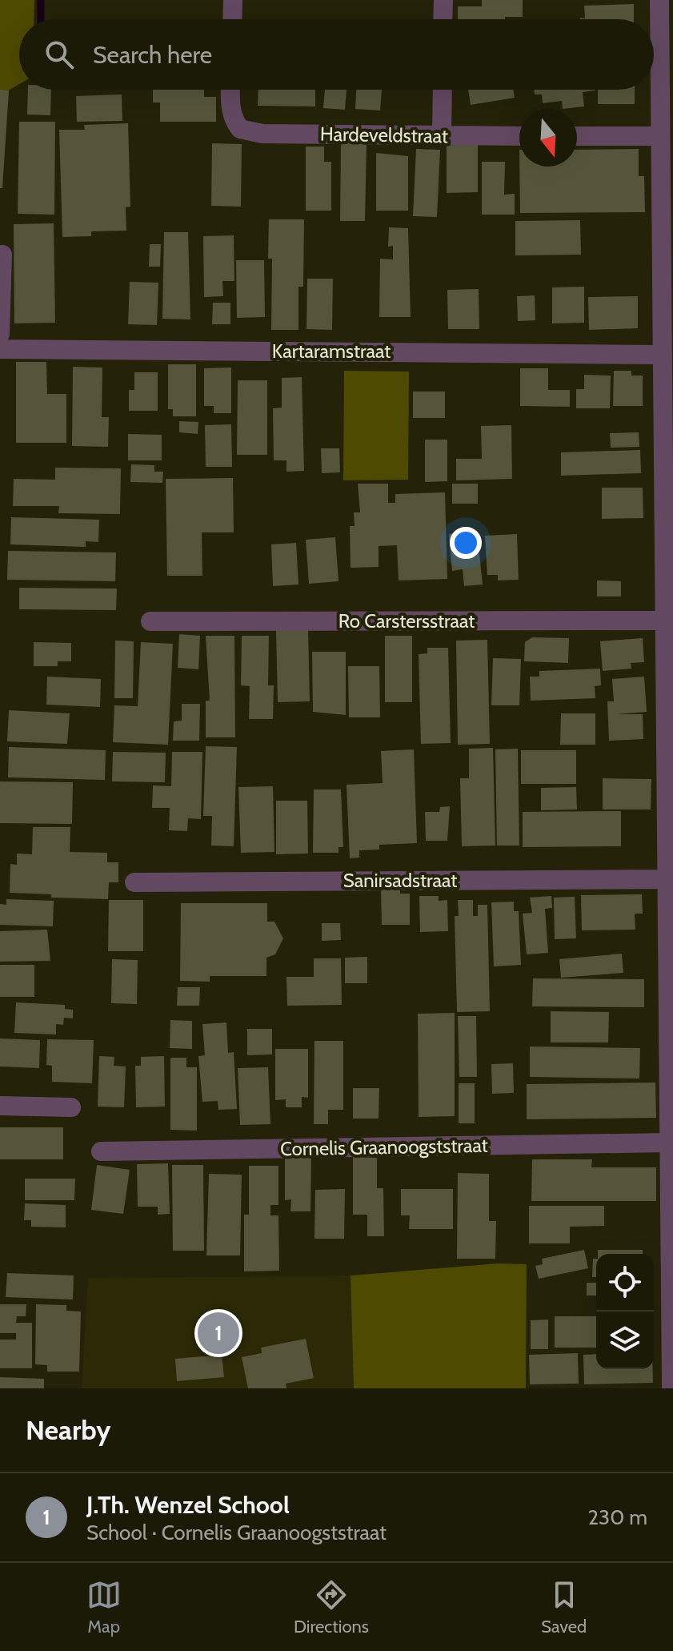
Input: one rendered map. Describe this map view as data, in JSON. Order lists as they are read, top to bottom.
{
  "streets": {
    "street": [
      "Hardeveldstraat",
      "Kartaramstraat",
      "Ro Carstersstraat",
      "Sanirsadstraat",
      "Cornelis Graanoogststraat"
    ]
  },
  "north": "bottom",
  "page": {
    "search": "Search here",
    "pins": "1",
    "heading": "Nearby",
    "list": [
      {
        "mark": "1",
        "name": "J.Th. Wenzel School",
        "note": "School · Cornelis Graanoogststraat",
        "value": "230 m"
      }
    ],
    "nav": ["Map", "Directions", "Saved"]
  }
}
